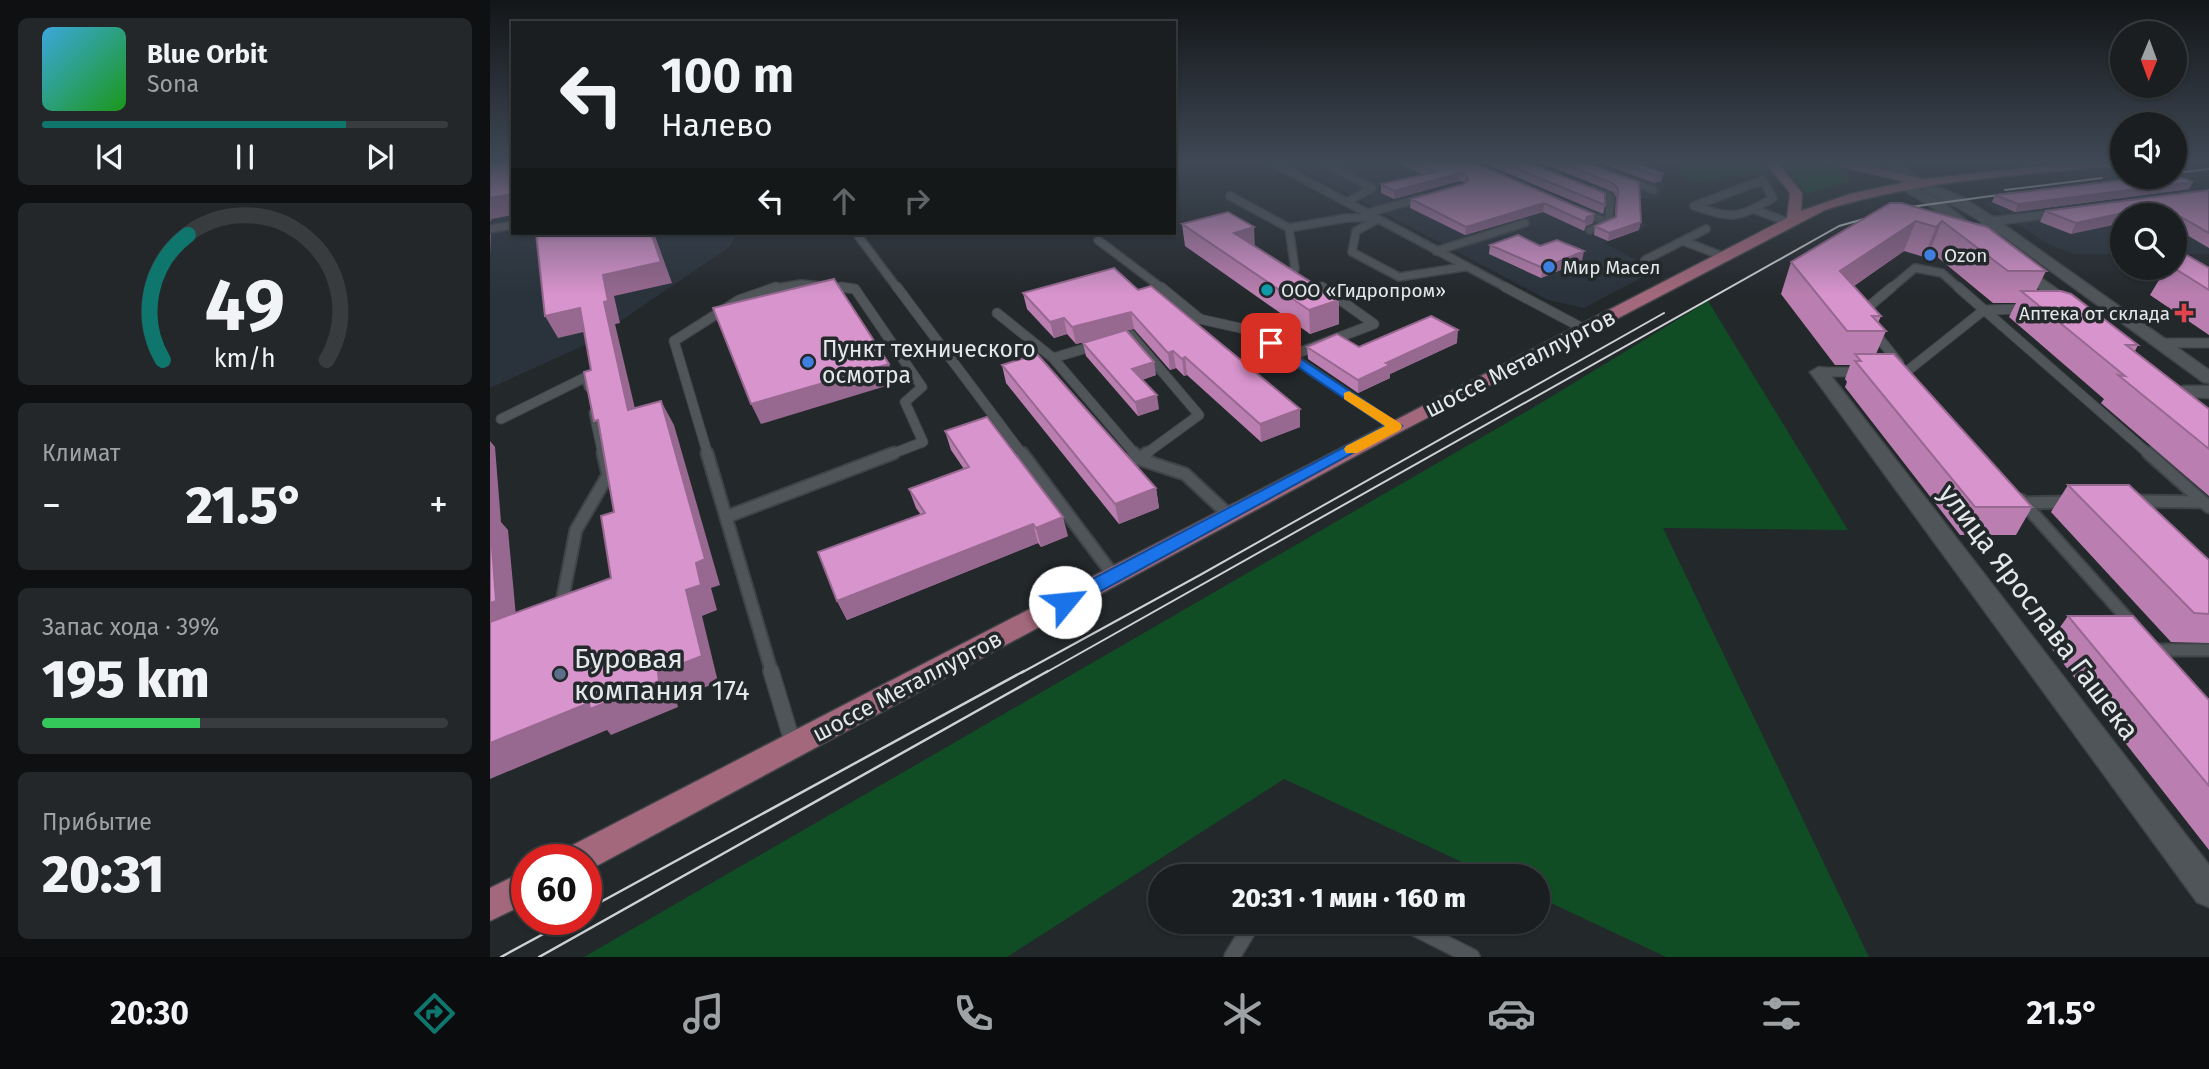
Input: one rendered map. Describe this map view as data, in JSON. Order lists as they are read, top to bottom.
{
  "streets": {
    "main road": ["шоссе Металлургов", "улица Ярослава Гашека"]
  },
  "places": {
    "other": [
      "Ozon",
      "Мир Масел",
      "ООО «Гидропром»",
      "Пункт технического осмотра",
      "Буровая компания 174"
    ],
    "health": ["Аптека от склада"]
  },
  "north": "bottom",
  "page": {
    "turn": ["100 m", "Налево"],
    "song": ["Blue Orbit", "Sona"],
    "tile": [
      "Климат",
      ["Запас хода · 39%", "195 km"],
      ["Прибытие", "20:31"]
    ],
    "heat": ["−", "21.5°", "+"],
    "limit": "60",
    "trip": "20:31 · 1 мин · 160 m",
    "tabs": ["20:30", "21.5°"],
    "gauge": ["49", "km/h"]
  }
}
